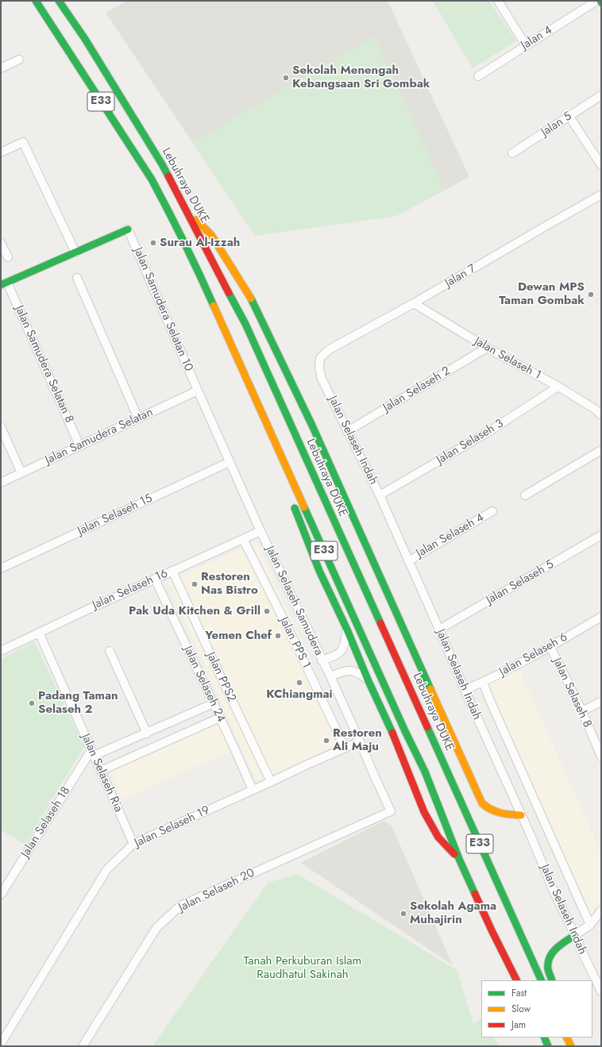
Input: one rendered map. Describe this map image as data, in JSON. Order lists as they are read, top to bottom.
{
  "streets": {
    "main road": ["E33", "Lebuhraya DUKE"],
    "street": [
      "Jalan 4",
      "Jalan 5",
      "Jalan 7",
      "Jalan Samudera Selatan 10",
      "Jalan Selaseh 1",
      "Jalan Samudera Selatan 8",
      "Jalan Selaseh 2",
      "Jalan Samudera Selatan",
      "Jalan Selaseh Indah",
      "Jalan Selaseh 3",
      "Jalan Selaseh 15",
      "Jalan Selaseh 4",
      "Jalan Selaseh 5",
      "Jalan Selaseh 16",
      "Jalan Selaseh Samudera",
      "Jalan PPS 1",
      "Jalan Selaseh 6",
      "Jalan PPS2",
      "Jalan Selaseh 24",
      "Jalan Selaseh 8",
      "Jalan Selaseh Ria",
      "Jalan Selaseh 18",
      "Jalan Selaseh 19",
      "Jalan Selaseh 20"
    ]
  },
  "crossings": [
    ["Jalan 7", "Jalan Selaseh 1"],
    ["Jalan 7", "Jalan Selaseh Indah"],
    ["Jalan Samudera Selatan 10", "Jalan Samudera Selatan"],
    ["Jalan Samudera Selatan 10", "Jalan Selaseh Samudera"],
    ["Jalan Selaseh 1", "Jalan Selaseh 2"],
    ["Jalan Selaseh 1", "Jalan Selaseh 3"],
    ["Jalan Samudera Selatan 8", "Jalan Samudera Selatan"],
    ["Jalan Selaseh 2", "Jalan Selaseh Indah"],
    ["Jalan Samudera Selatan", "Jalan Selaseh Samudera"],
    ["Jalan Selaseh Indah", "Jalan Selaseh 3"],
    ["Jalan Selaseh Indah", "Jalan Selaseh 4"],
    ["Jalan Selaseh Indah", "Jalan Selaseh 5"],
    ["Jalan Selaseh Indah", "Jalan Selaseh 6"],
    ["Jalan Selaseh 15", "Jalan Selaseh Samudera"],
    ["Jalan Selaseh 16", "Jalan Selaseh Samudera"],
    ["Jalan Selaseh 16", "Jalan PPS 1"],
    ["Jalan Selaseh 16", "Jalan PPS2"],
    ["Jalan Selaseh 16", "Jalan Selaseh 24"],
    ["Jalan Selaseh 16", "Jalan Selaseh Ria"],
    ["Jalan Selaseh Samudera", "Jalan Selaseh 19"],
    ["Jalan Selaseh Samudera", "Jalan Selaseh 20"],
    ["Jalan PPS 1", "Jalan Selaseh 19"],
    ["Jalan Selaseh 6", "Jalan Selaseh 8"],
    ["Jalan PPS2", "Jalan Selaseh 19"],
    ["Jalan Selaseh 24", "Jalan Selaseh 19"],
    ["Jalan Selaseh Ria", "Jalan Selaseh 18"],
    ["Jalan Selaseh Ria", "Jalan Selaseh 19"]
  ],
  "parks": ["Tanah Perkuburan Islam Raudhatul Sakinah"],
  "places": [
    "Sekolah Menengah Kebangsaan Sri Gombak",
    "Surau Al-Izzah",
    "Dewan MPS Taman Gombak",
    "Restoren Nas Bistro",
    "Pak Uda Kitchen & Grill",
    "Yemen Chef",
    "KChiangmai",
    "Padang Taman Selaseh 2",
    "Restoren Ali Maju",
    "Sekolah Agama Muhajirin"
  ],
  "legend": ["Fast", "Slow", "Jam"]
}
